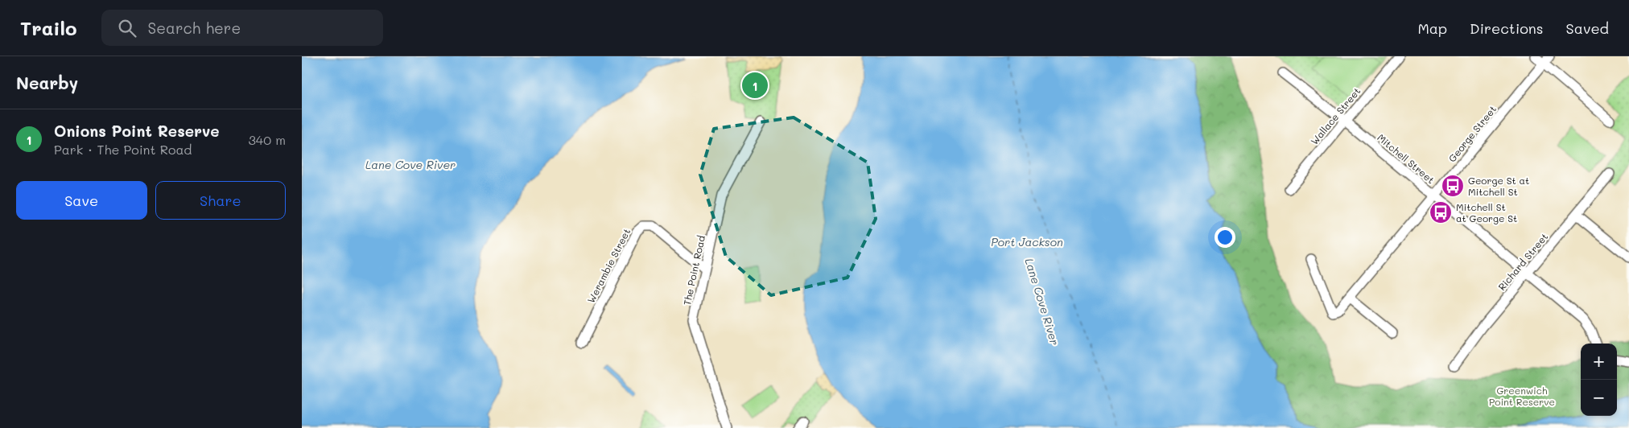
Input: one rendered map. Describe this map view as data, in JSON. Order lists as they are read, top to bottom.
{
  "streets": {
    "street": [
      "Wallace Street",
      "George Street",
      "Mitchell Street",
      "Richard Street",
      "Werambie Street",
      "The Point Road"
    ]
  },
  "crossings": [
    ["Wallace Street", "Mitchell Street"],
    ["George Street", "Mitchell Street"],
    ["Mitchell Street", "Richard Street"],
    ["Werambie Street", "The Point Road"]
  ],
  "water": ["Lane Cove River", "Port Jackson"],
  "parks": ["Greenwich Point Reserve"],
  "places": {
    "bus stop": ["George St at Mitchell St", "Mitchell St at George St"]
  },
  "page": {
    "header": "Trailo",
    "search": "Search here",
    "nav": ["Map", "Directions", "Saved"],
    "heading": "Nearby",
    "pins": "1",
    "list": [
      {
        "mark": "1",
        "name": "Onions Point Reserve",
        "note": "Park · The Point Road",
        "value": "340 m"
      }
    ],
    "buttons": ["Save", "Share"],
    "map_buttons": ["+", "−"]
  }
}
